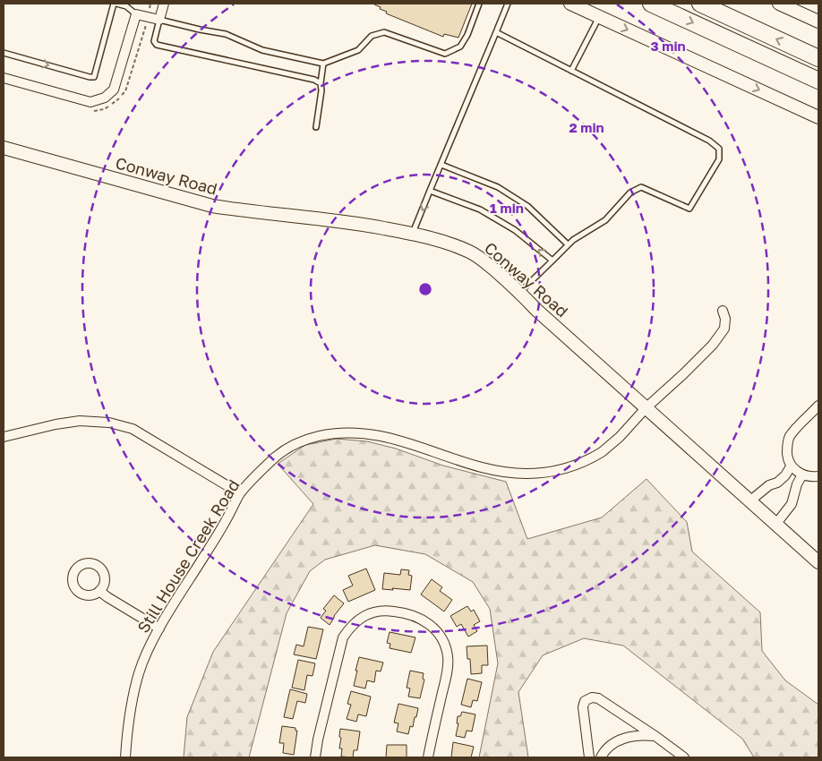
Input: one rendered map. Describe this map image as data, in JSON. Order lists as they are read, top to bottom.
{
  "streets": {
    "street": ["Conway Road", "Still House Creek Road"]
  },
  "crossings": [
    ["Conway Road", "Still House Creek Road"]
  ],
  "rings": ["3 min", "2 min", "1 min"]
}
